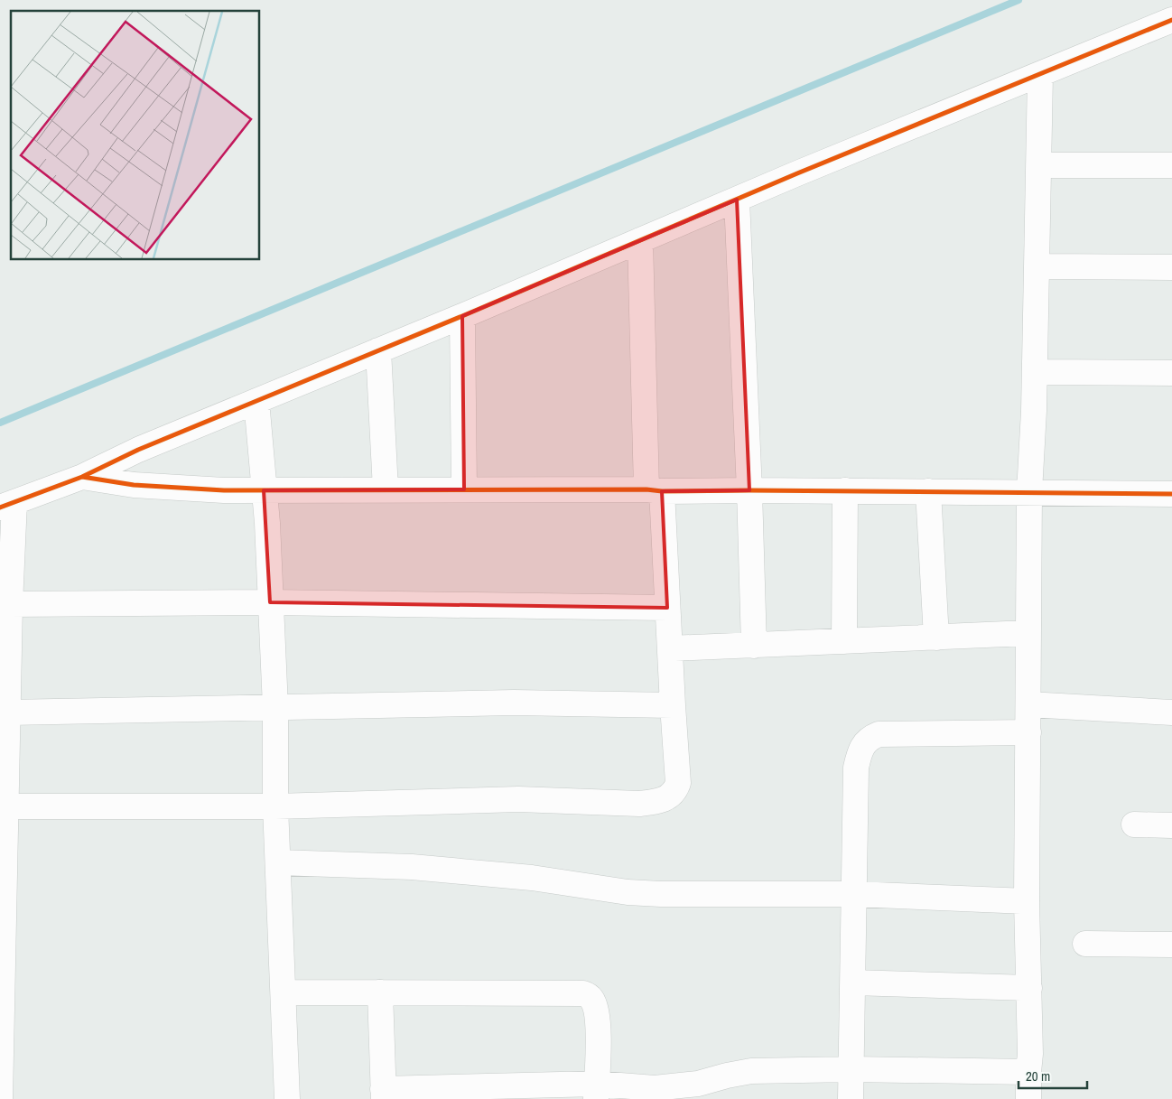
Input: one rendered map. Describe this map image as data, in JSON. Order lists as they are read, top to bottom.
{
  "scale_bar": "20 m"
}
